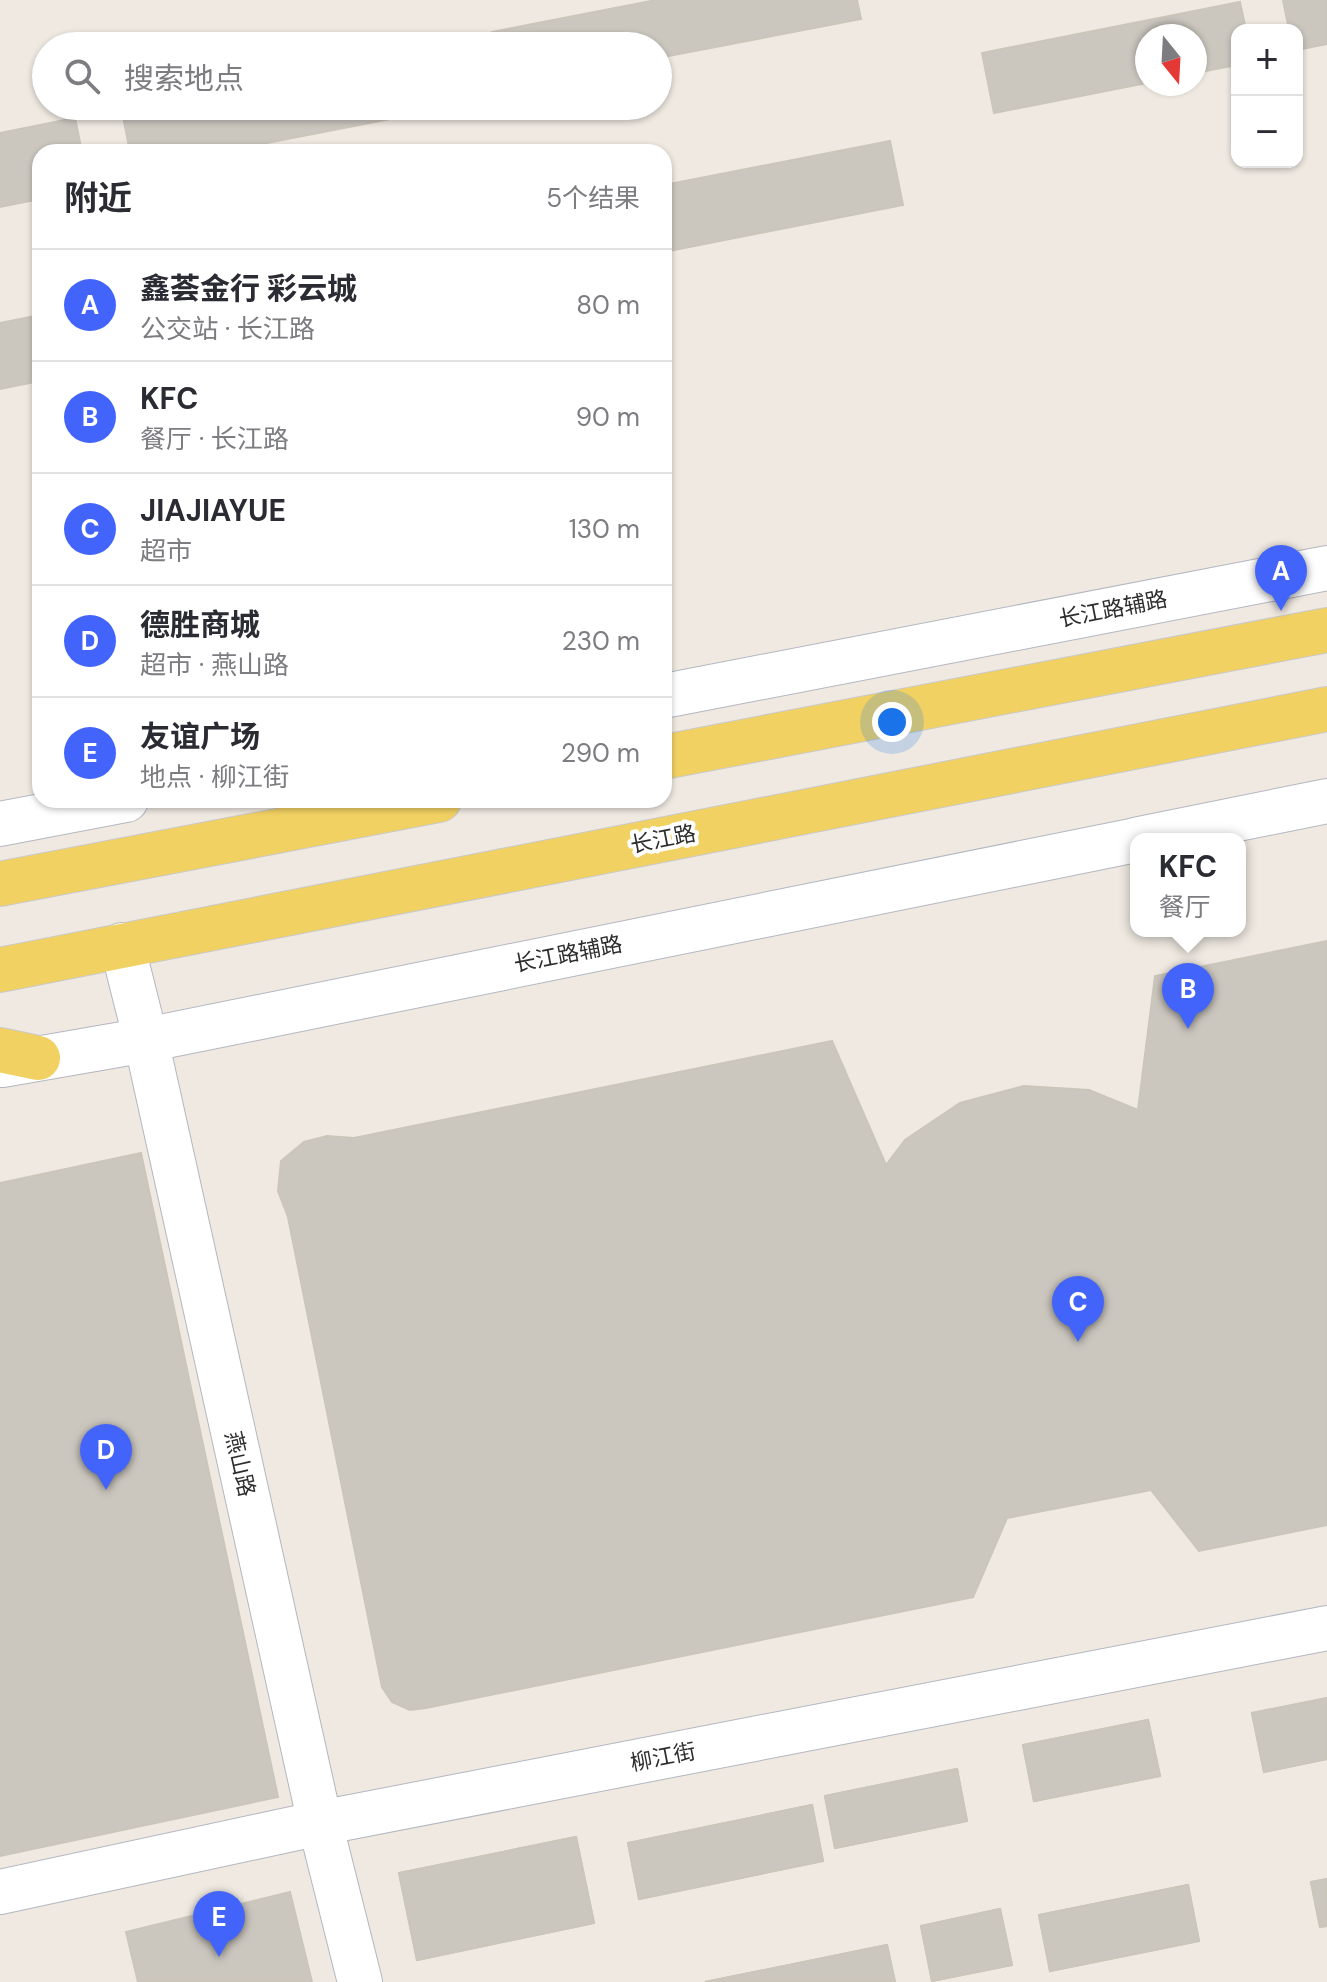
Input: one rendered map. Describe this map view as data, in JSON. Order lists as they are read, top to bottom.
{
  "streets": {
    "main road": ["长江路"],
    "street": ["长江路辅路", "燕山路", "柳江街"]
  },
  "crossings": [
    ["长江路辅路", "燕山路"],
    ["长江路", "燕山路"],
    ["燕山路", "柳江街"]
  ],
  "north": "bottom",
  "page": {
    "map_buttons": ["+", "−"],
    "search": "搜索地点",
    "heading": ["附近", "5个结果"],
    "list": [
      {
        "mark": "A",
        "name": "鑫荟金行 彩云城",
        "note": "公交站 · 长江路",
        "value": "80 m"
      },
      {
        "mark": "B",
        "name": "KFC",
        "note": "餐厅 · 长江路",
        "value": "90 m"
      },
      {
        "mark": "C",
        "name": "JIAJIAYUE",
        "note": "超市",
        "value": "130 m"
      },
      {
        "mark": "D",
        "name": "德胜商城",
        "note": "超市 · 燕山路",
        "value": "230 m"
      },
      {
        "mark": "E",
        "name": "友谊广场",
        "note": "地点 · 柳江街",
        "value": "290 m"
      }
    ],
    "pins": [
      "A",
      "B",
      "C",
      "D",
      "E"
    ],
    "popup": ["KFC", "餐厅"]
  }
}
